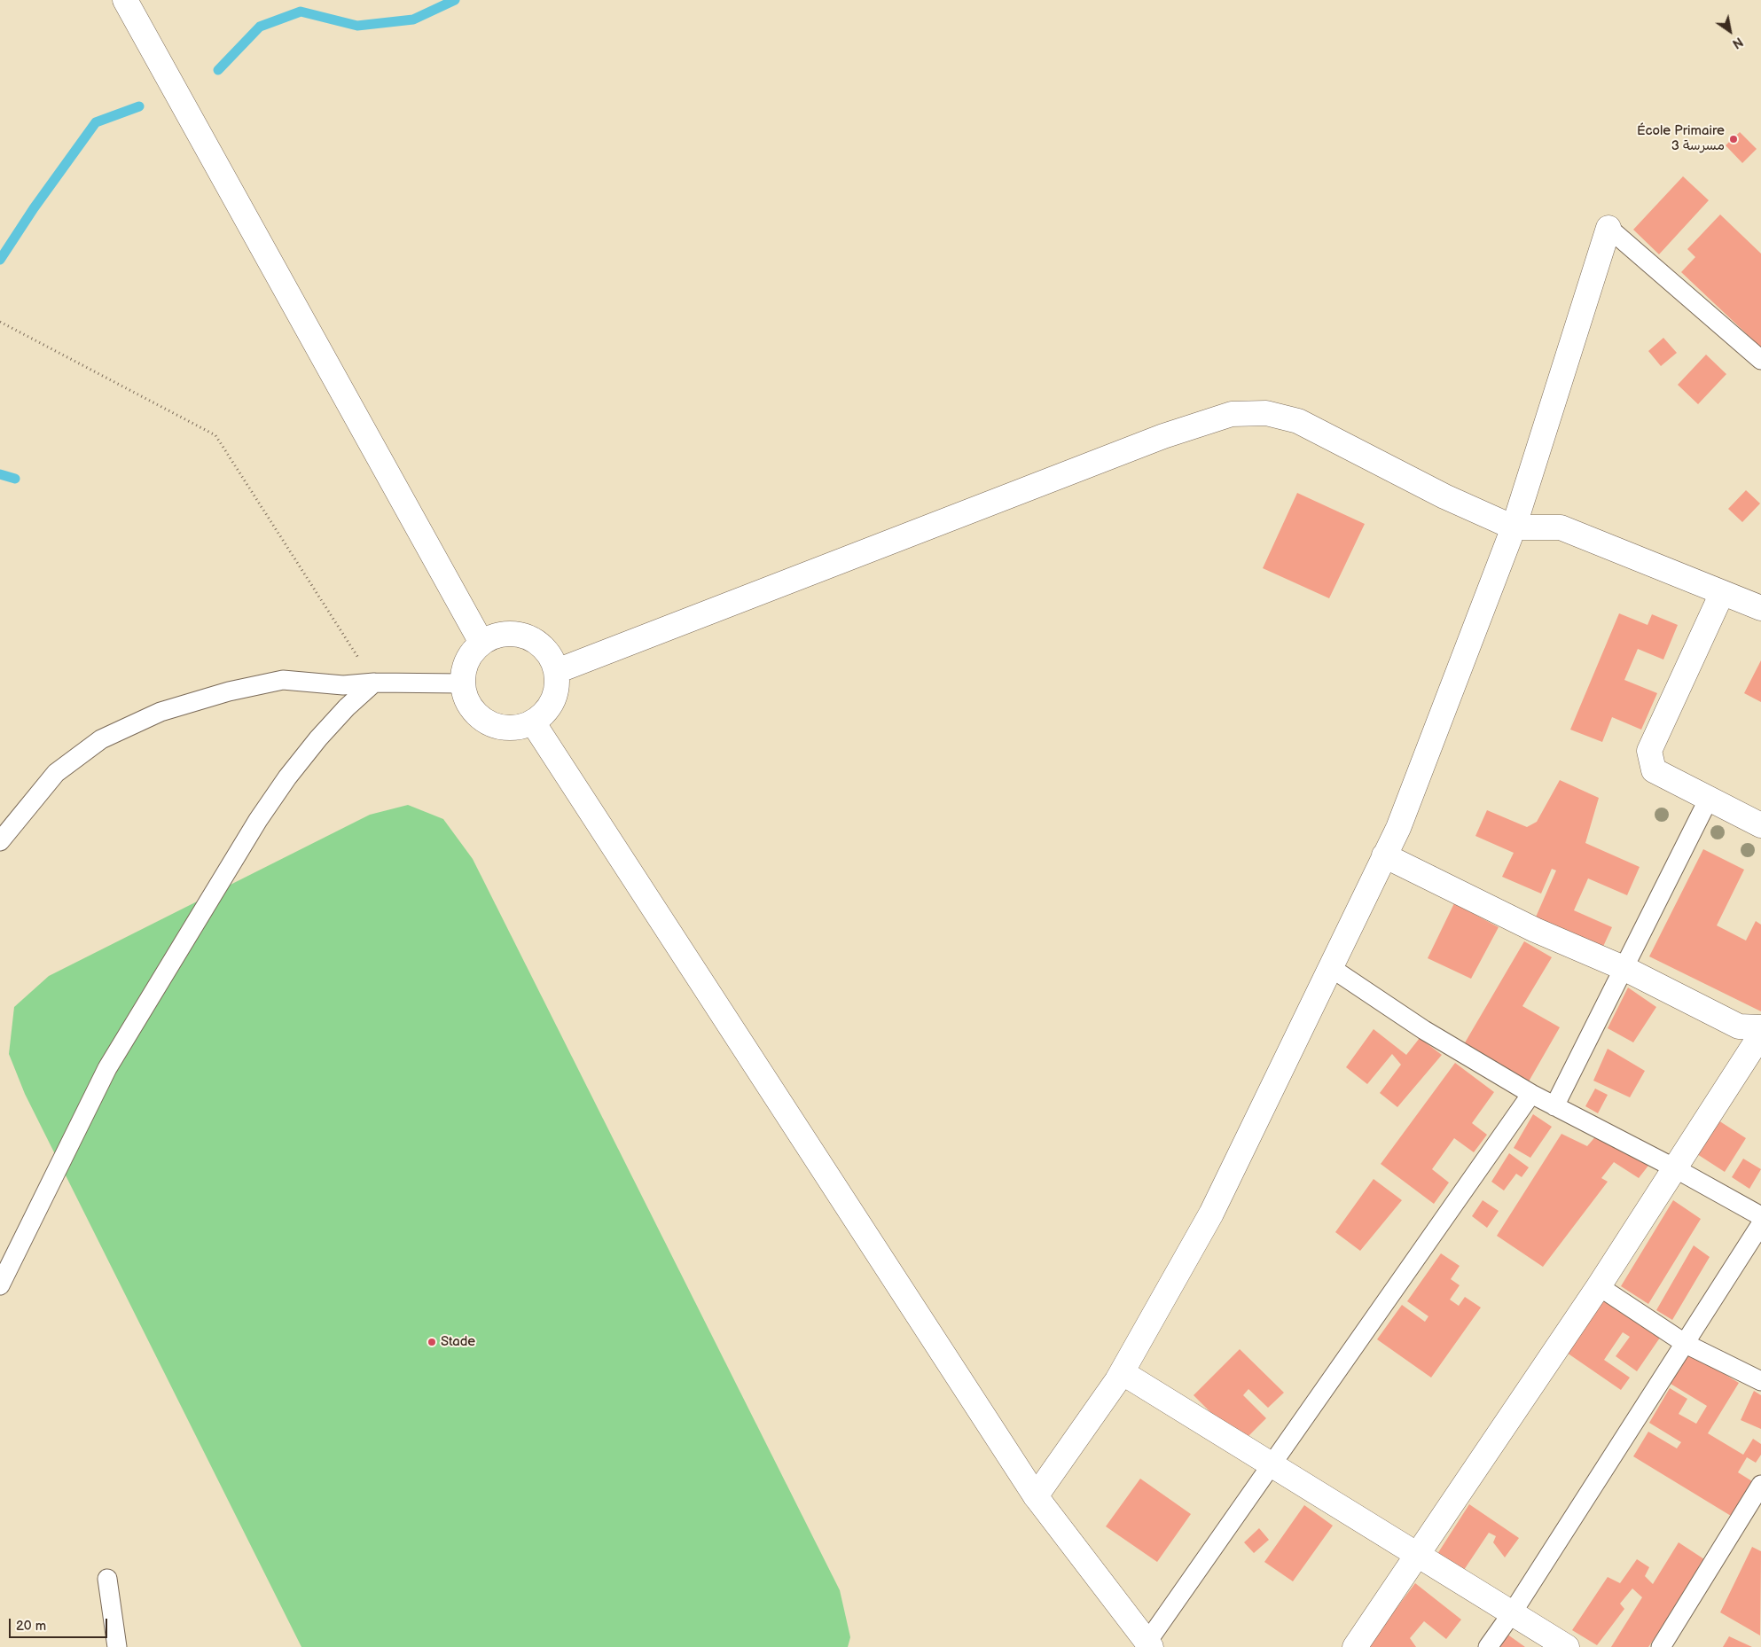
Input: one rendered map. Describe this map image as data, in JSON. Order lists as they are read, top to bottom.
{
  "places": ["École Primaire 3 مسرسة", "Stade"],
  "scale_bar": "20 m",
  "north": "bottom right"
}
